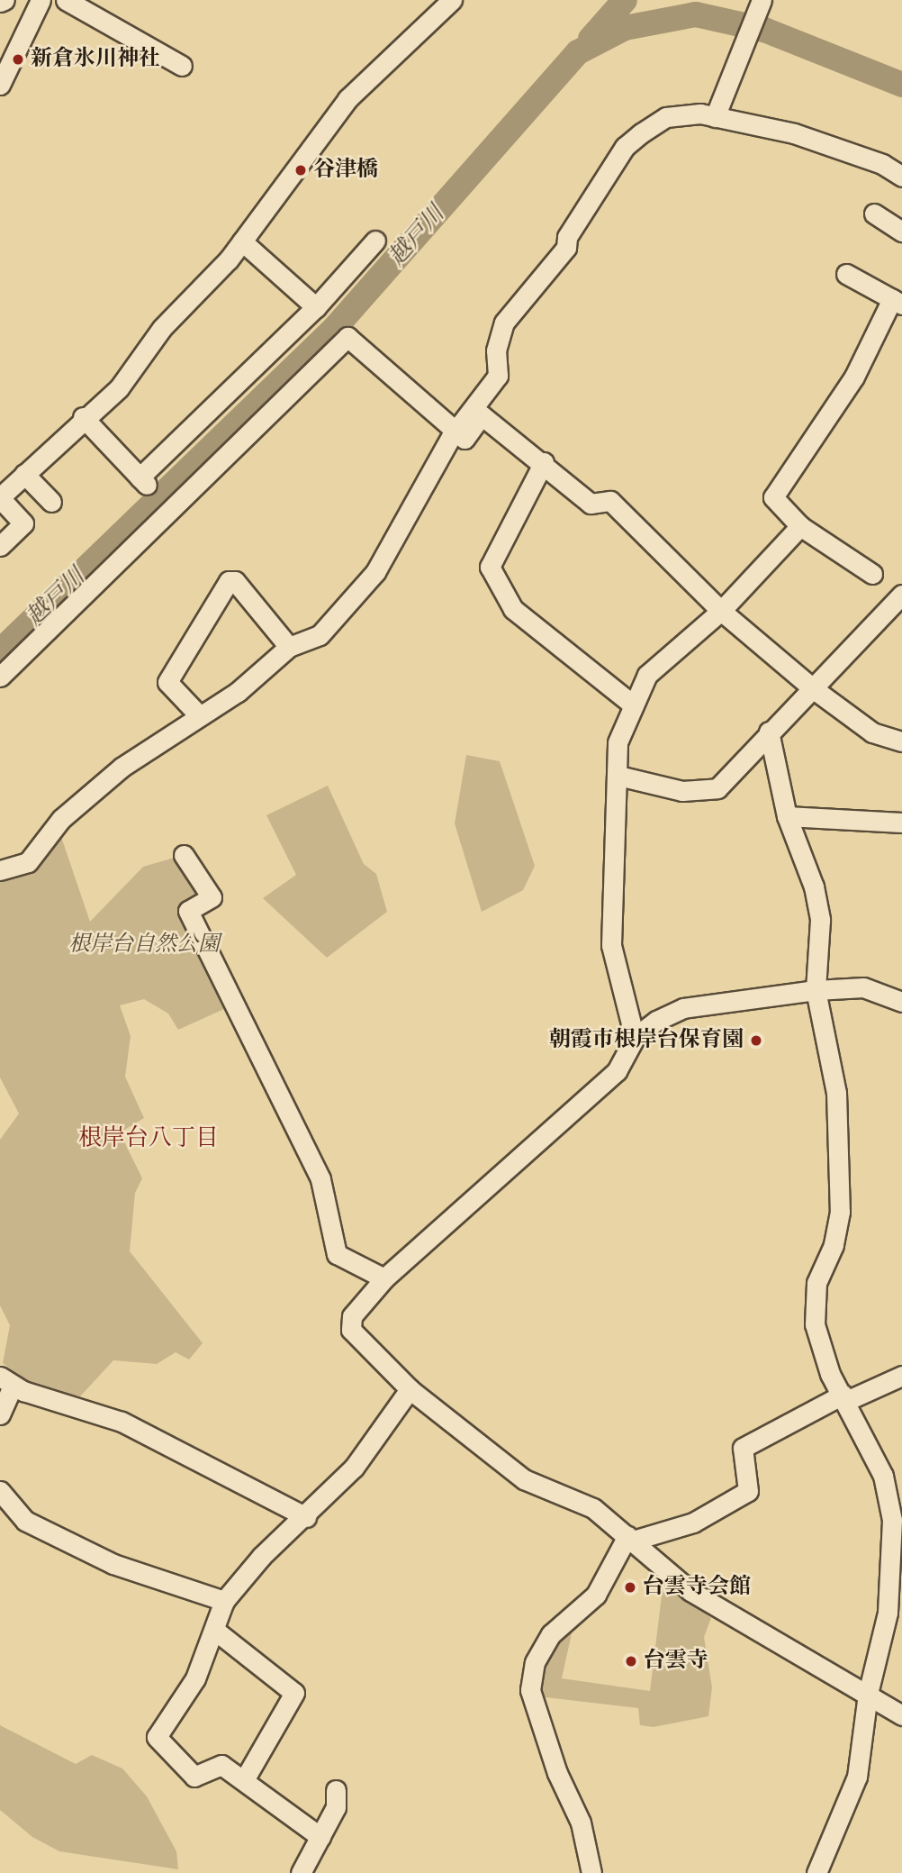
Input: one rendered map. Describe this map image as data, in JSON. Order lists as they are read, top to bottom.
{
  "districts": ["根岸台八丁目"],
  "water": ["越戸川"],
  "parks": ["根岸台自然公園"],
  "places": [
    "新倉氷川神社",
    "谷津橋",
    "朝霞市根岸台保育園",
    "台雲寺会館",
    "台雲寺"
  ]
}
